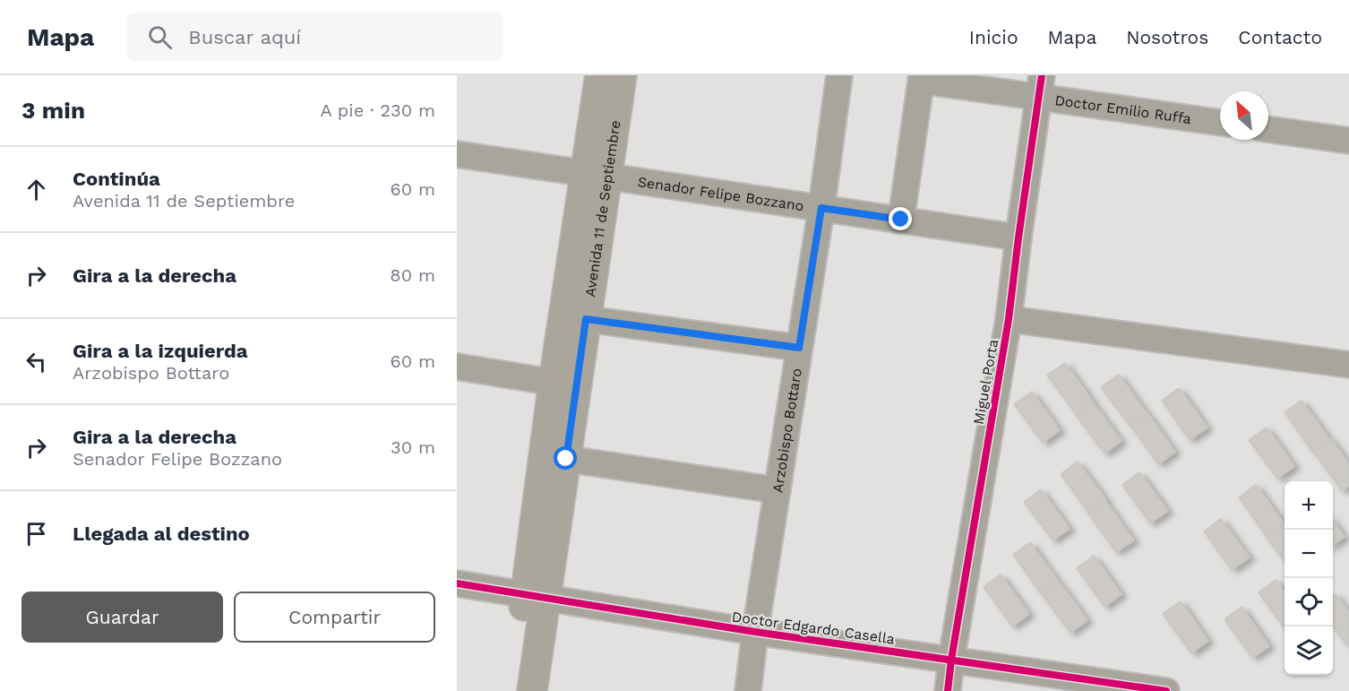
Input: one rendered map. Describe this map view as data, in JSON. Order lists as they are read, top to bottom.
{
  "streets": {
    "main road": ["Avenida 11 de Septiembre"],
    "street": [
      "Doctor Emilio Ruffa",
      "Senador Felipe Bozzano",
      "Miguel Porta",
      "Arzobispo Bottaro",
      "Doctor Edgardo Casella"
    ]
  },
  "crossings": [
    ["Doctor Emilio Ruffa", "Miguel Porta"],
    ["Senador Felipe Bozzano", "Avenida 11 de Septiembre"],
    ["Senador Felipe Bozzano", "Miguel Porta"],
    ["Senador Felipe Bozzano", "Arzobispo Bottaro"],
    ["Avenida 11 de Septiembre", "Doctor Edgardo Casella"],
    ["Miguel Porta", "Doctor Edgardo Casella"],
    ["Arzobispo Bottaro", "Doctor Edgardo Casella"]
  ],
  "north": "top left",
  "page": {
    "header": "Mapa",
    "search": "Buscar aquí",
    "nav": [
      "Inicio",
      "Mapa",
      "Nosotros",
      "Contacto"
    ],
    "heading": ["3 min", "A pie · 230 m"],
    "list": [
      ["Continúa", "Avenida 11 de Septiembre", "60 m"],
      ["Gira a la derecha", "80 m"],
      ["Gira a la izquierda", "Arzobispo Bottaro", "60 m"],
      ["Gira a la derecha", "Senador Felipe Bozzano", "30 m"],
      "Llegada al destino"
    ],
    "map_buttons": ["+", "−"],
    "buttons": ["Guardar", "Compartir"]
  }
}
